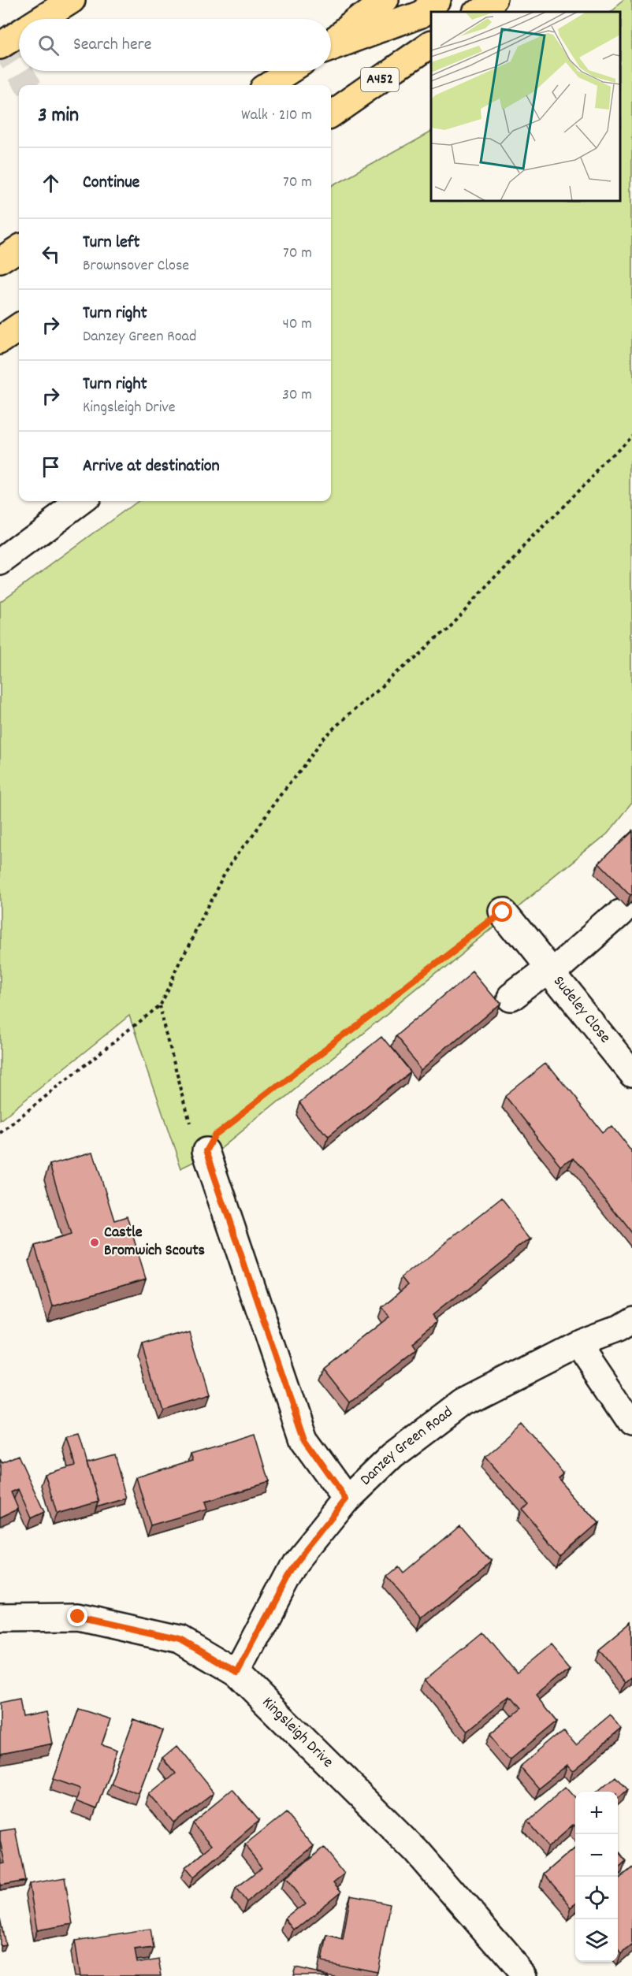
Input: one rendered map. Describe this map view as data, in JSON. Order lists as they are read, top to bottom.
{
  "streets": {
    "highway": ["A452"],
    "street": ["Sudeley Close", "Danzey Green Road", "Kingsleigh Drive"]
  },
  "crossings": [
    ["Danzey Green Road", "Kingsleigh Drive"]
  ],
  "places": ["Castle Bromwich Scouts"],
  "page": {
    "search": "Search here",
    "heading": ["3 min", "Walk · 210 m"],
    "list": [
      ["Continue", "70 m"],
      ["Turn left", "Brownsover Close", "70 m"],
      ["Turn right", "Danzey Green Road", "40 m"],
      ["Turn right", "Kingsleigh Drive", "30 m"],
      "Arrive at destination"
    ],
    "map_buttons": ["+", "−"]
  }
}
